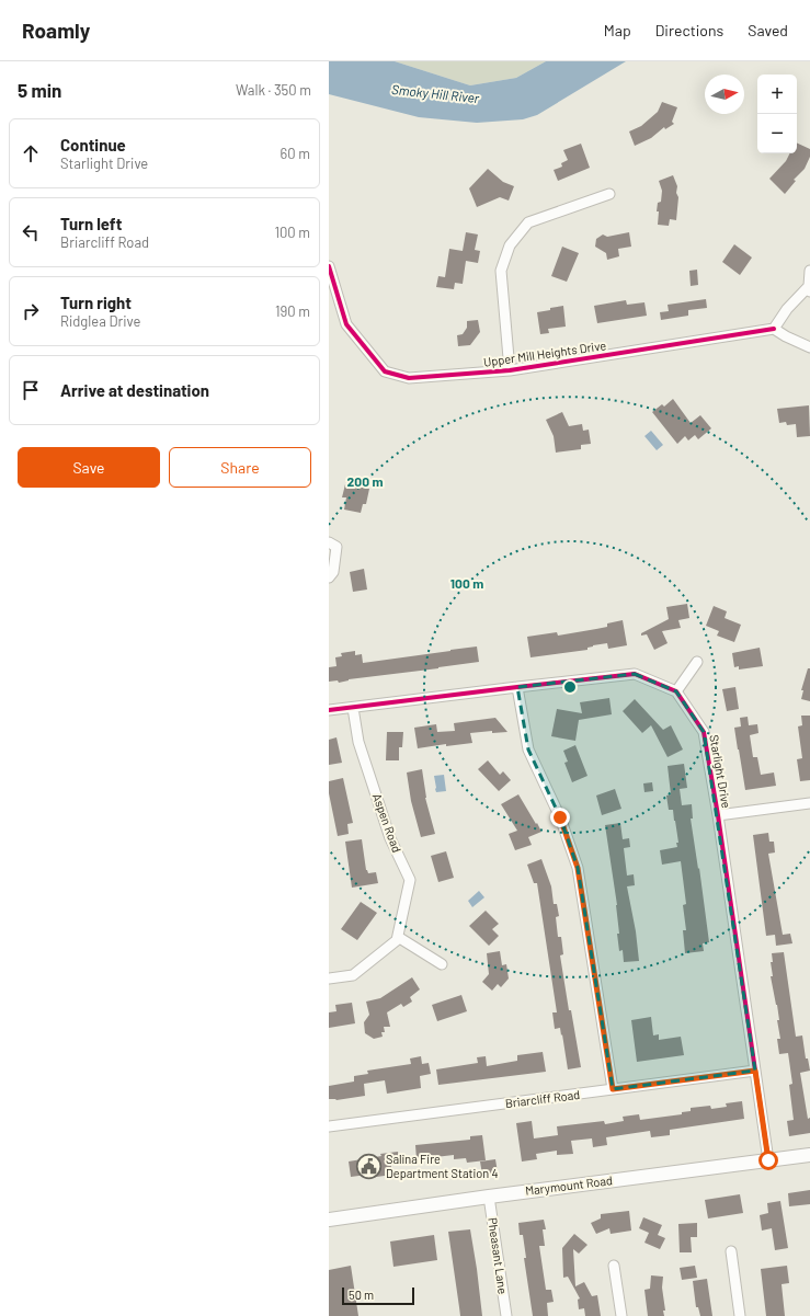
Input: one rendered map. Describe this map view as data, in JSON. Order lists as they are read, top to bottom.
{
  "streets": {
    "street": [
      "Upper Mill Heights Drive",
      "Starlight Drive",
      "Aspen Road",
      "Briarcliff Road",
      "Marymount Road",
      "Pheasant Lane"
    ]
  },
  "crossings": [
    ["Starlight Drive", "Briarcliff Road"],
    ["Starlight Drive", "Marymount Road"],
    ["Marymount Road", "Pheasant Lane"]
  ],
  "water": ["Smoky Hill River"],
  "places": {
    "public building": ["Salina Fire Department Station 4"]
  },
  "scale_bar": "50 m",
  "north": "right",
  "page": {
    "header": "Roamly",
    "nav": ["Map", "Directions", "Saved"],
    "heading": ["5 min", "Walk · 350 m"],
    "map_buttons": ["+", "−"],
    "list": [
      ["Continue", "Starlight Drive", "60 m"],
      ["Turn left", "Briarcliff Road", "100 m"],
      ["Turn right", "Ridglea Drive", "190 m"],
      "Arrive at destination"
    ],
    "buttons": ["Save", "Share"],
    "scale": "50 m"
  },
  "rings": ["200 m", "100 m"]
}
